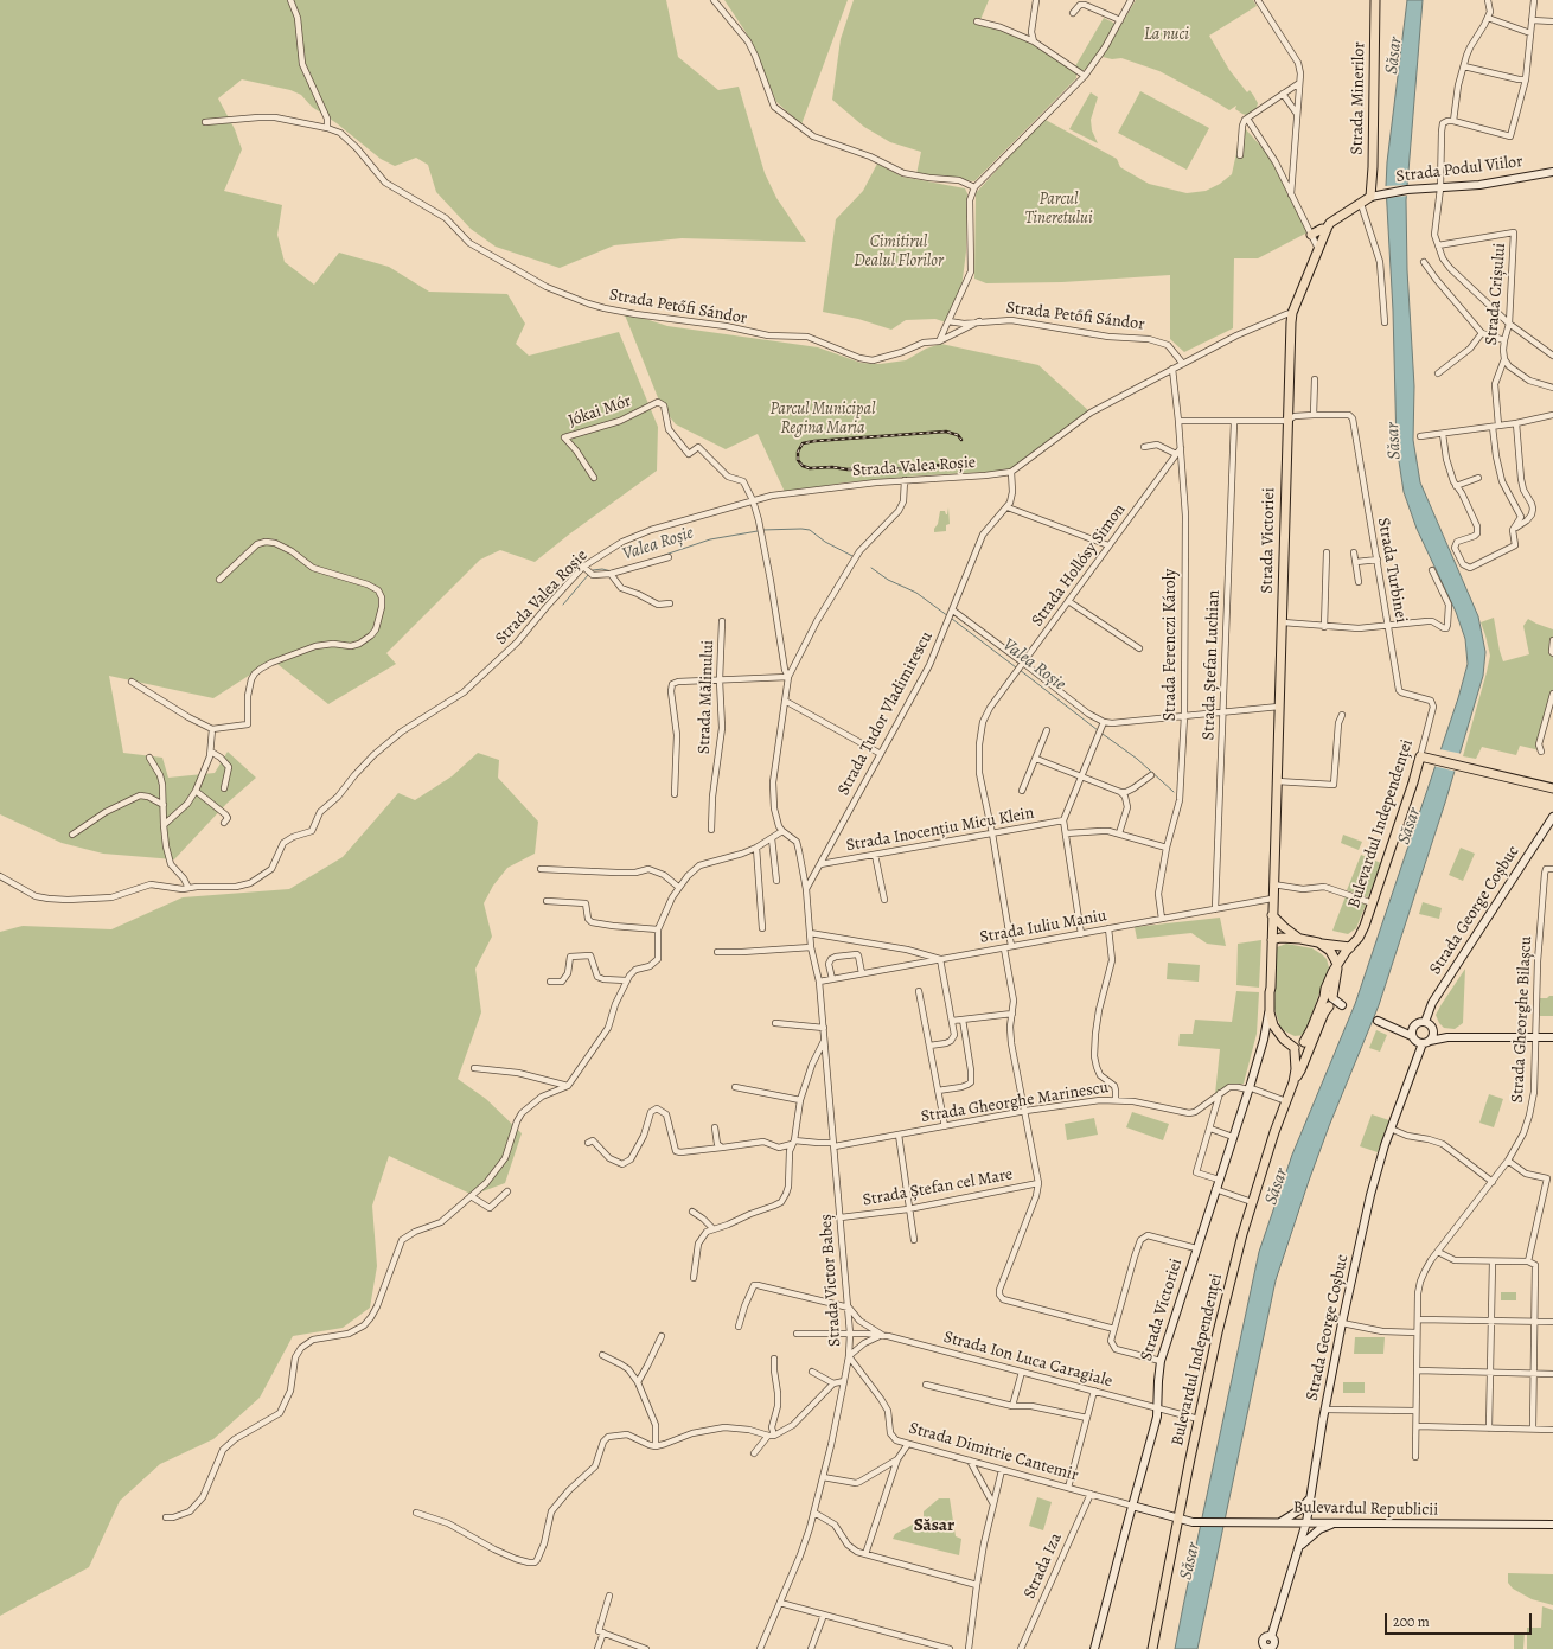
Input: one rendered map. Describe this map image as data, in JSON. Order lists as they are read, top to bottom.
{
  "streets": {
    "main road": ["Strada Minerilor", "Strada Victoriei", "Bulevardul Independenței"],
    "street": [
      "Strada Podul Viilor",
      "Strada Crișului",
      "Strada Petőfi Sándor",
      "Jókai Mór",
      "Strada Valea Roșie",
      "Strada Hollósy Simon",
      "Strada Turbinei",
      "Strada Ferenczi Károly",
      "Strada Ștefan Luchian",
      "Strada Mălinului",
      "Strada Tudor Vladimirescu",
      "Strada Inocențiu Micu Klein",
      "Strada George Coșbuc",
      "Strada Iuliu Maniu",
      "Strada Gheorghe Bilașcu",
      "Strada Gheorghe Marinescu",
      "Strada Ștefan cel Mare",
      "Strada Victor Babeș",
      "Strada Ion Luca Caragiale",
      "Strada Dimitrie Cantemir",
      "Bulevardul Republicii",
      "Strada Iza"
    ]
  },
  "crossings": [
    ["Strada Minerilor", "Strada Podul Viilor"],
    ["Strada Minerilor", "Strada Victoriei"],
    ["Strada Podul Viilor", "Strada Victoriei"],
    ["Strada Petőfi Sándor", "Strada Valea Roșie"],
    ["Jókai Mór", "Strada Valea Roșie"],
    ["Strada Valea Roșie", "Strada Victoriei"],
    ["Strada Valea Roșie", "Strada Ferenczi Károly"],
    ["Strada Victoriei", "Bulevardul Independenței"],
    ["Strada Victoriei", "Strada Iuliu Maniu"],
    ["Strada Victoriei", "Strada Gheorghe Marinescu"],
    ["Strada Victoriei", "Strada Ion Luca Caragiale"],
    ["Strada Victoriei", "Strada Dimitrie Cantemir"],
    ["Strada Hollósy Simon", "Strada Ferenczi Károly"],
    ["Strada Hollósy Simon", "Strada Inocențiu Micu Klein"],
    ["Strada Hollósy Simon", "Strada Iuliu Maniu"],
    ["Strada Turbinei", "Bulevardul Independenței"],
    ["Strada Ferenczi Károly", "Strada Iuliu Maniu"],
    ["Strada Ștefan Luchian", "Strada Iuliu Maniu"],
    ["Strada Tudor Vladimirescu", "Strada Inocențiu Micu Klein"],
    ["Strada Tudor Vladimirescu", "Strada Victor Babeș"],
    ["Bulevardul Independenței", "Strada Gheorghe Marinescu"],
    ["Bulevardul Independenței", "Strada Ion Luca Caragiale"],
    ["Bulevardul Independenței", "Strada Dimitrie Cantemir"],
    ["Bulevardul Independenței", "Bulevardul Republicii"],
    ["Strada George Coșbuc", "Bulevardul Republicii"],
    ["Strada Iuliu Maniu", "Strada Victor Babeș"],
    ["Strada Gheorghe Marinescu", "Strada Victor Babeș"],
    ["Strada Ștefan cel Mare", "Strada Victor Babeș"],
    ["Strada Victor Babeș", "Strada Ion Luca Caragiale"],
    ["Strada Victor Babeș", "Strada Dimitrie Cantemir"],
    ["Strada Dimitrie Cantemir", "Bulevardul Republicii"],
    ["Strada Dimitrie Cantemir", "Strada Iza"]
  ],
  "districts": ["Săsar"],
  "water": ["Săsar", "Valea Roșie"],
  "parks": [
    "La nuci",
    "Parcul Tineretului",
    "Cimitirul Dealul Florilor",
    "Parcul Municipal Regina Maria"
  ],
  "scale_bar": "200 m"
}
